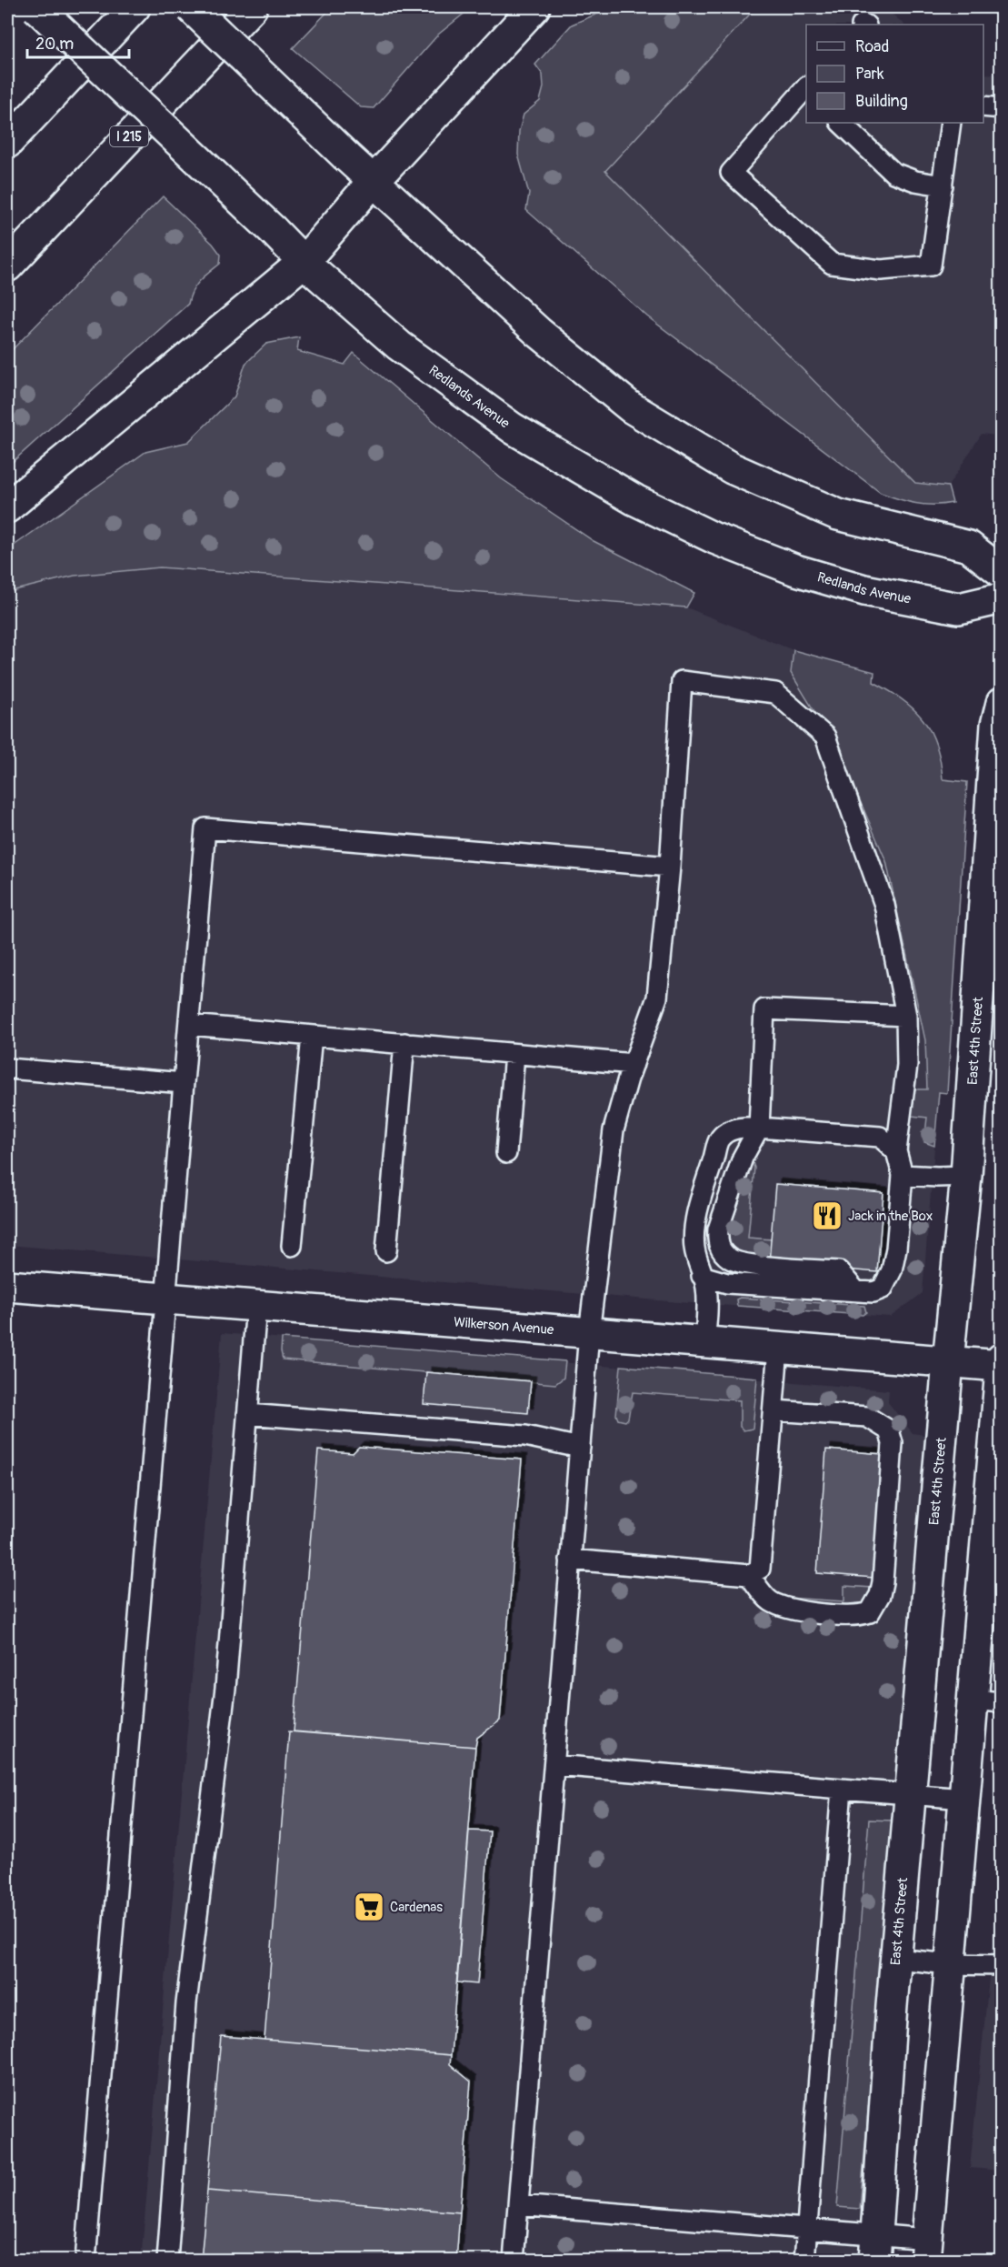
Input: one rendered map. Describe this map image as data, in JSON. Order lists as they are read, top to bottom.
{
  "streets": {
    "main road": [
      "I 215",
      "Redlands Avenue",
      "East 4th Street",
      "Wilkerson Avenue"
    ]
  },
  "crossings": [
    ["East 4th Street", "Wilkerson Avenue"]
  ],
  "places": {
    "restaurant": ["Jack in the Box"],
    "supermarket": ["Cardenas"]
  },
  "legend": ["Road", "Park", "Building"],
  "scale_bar": "20 m"
}
